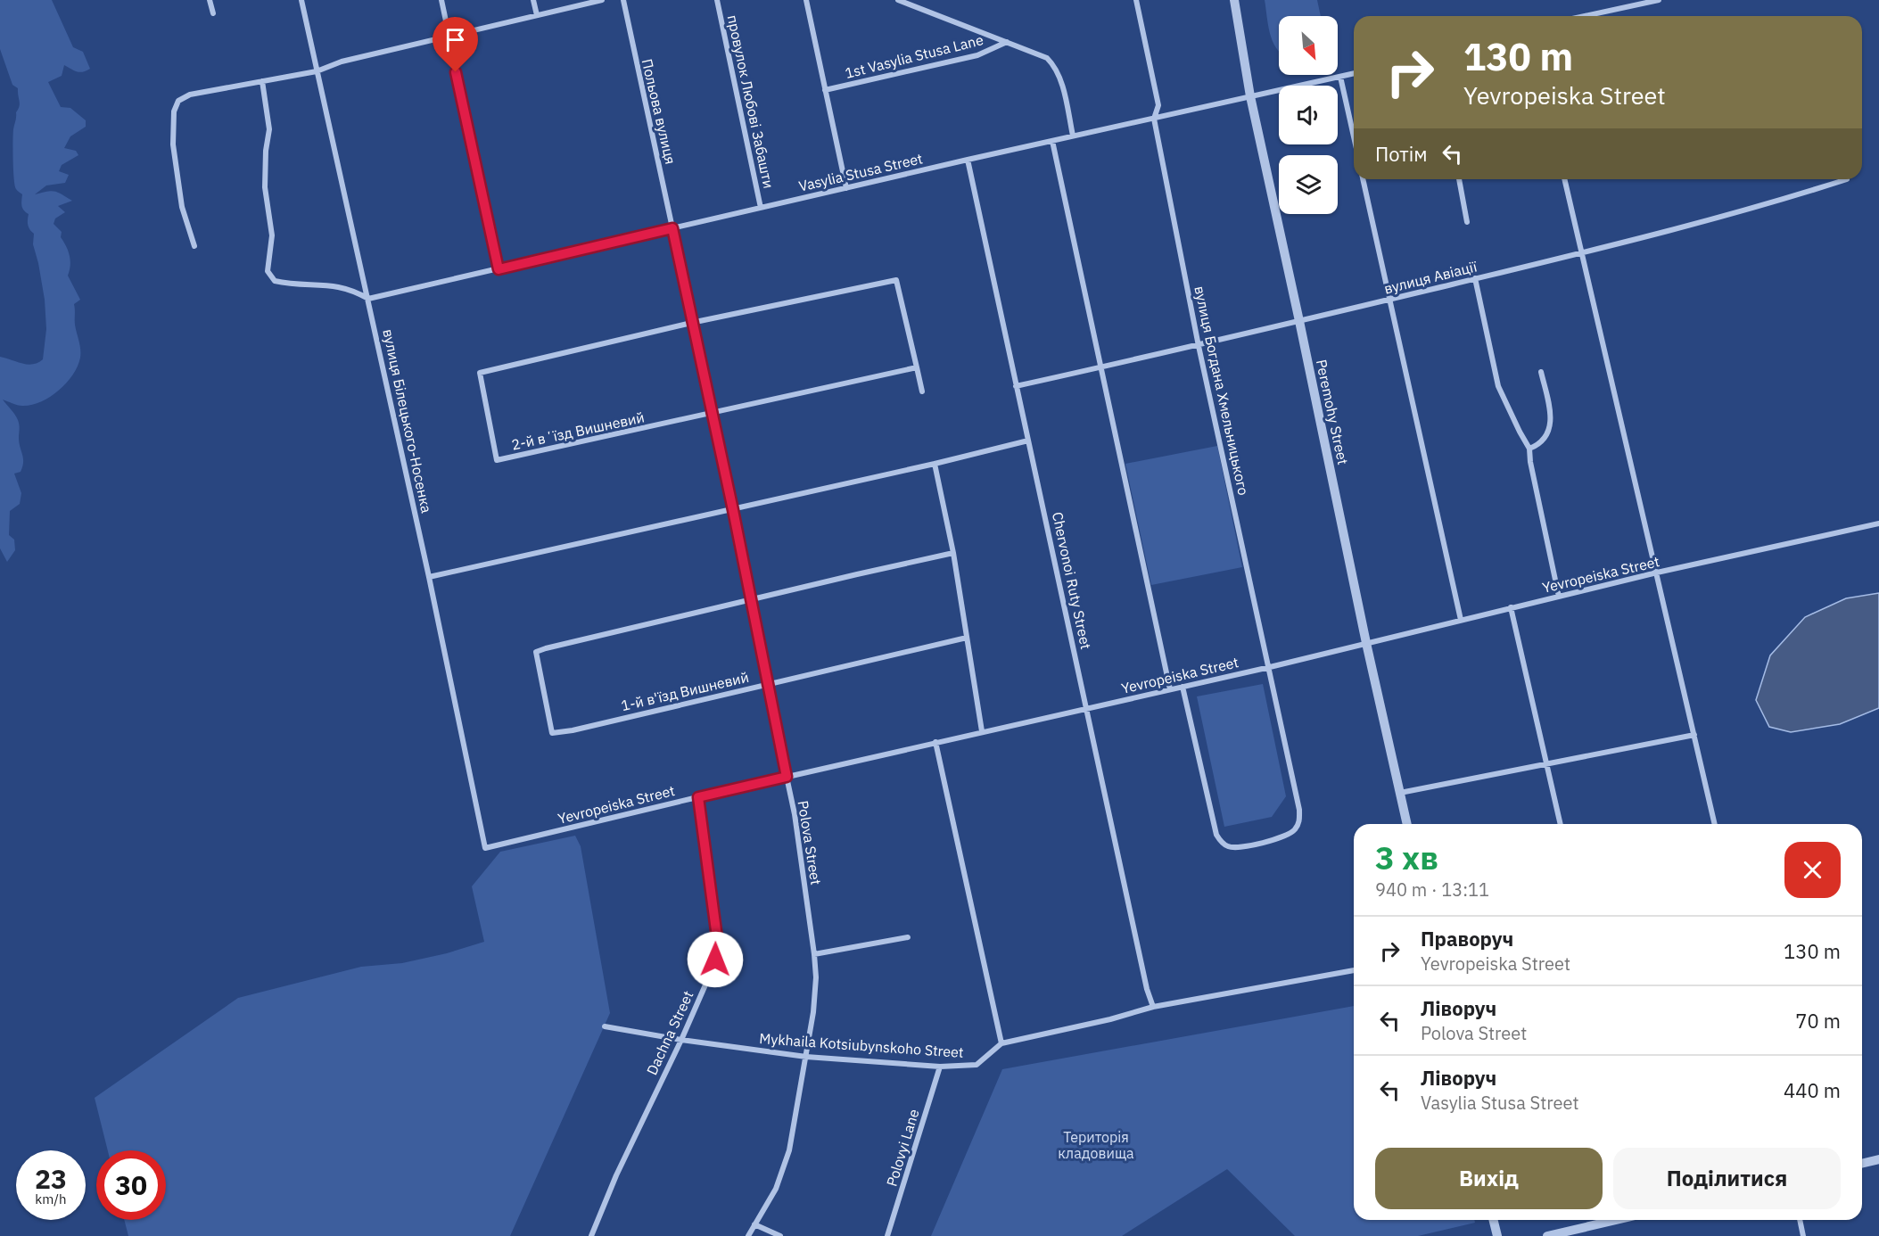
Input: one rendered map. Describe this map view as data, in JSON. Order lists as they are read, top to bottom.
{
  "streets": {
    "street": [
      "1st Vasylia Stusa Lane",
      "провулок Любові Забашти",
      "Польова вулиця",
      "Vasylia Stusa Street",
      "вулиця Авіації",
      "вулиця Богдана Хмельницького",
      "Peremohy Street",
      "вулиця Білецького-Носенка",
      "2-й вʼїзд Вишневий",
      "Yevropeiska Street",
      "Chervonoi Ruty Street",
      "1-й в'їзд Вишневий",
      "Polova Street",
      "Dachna Street",
      "Mykhaila Kotsiubynskoho Street",
      "Polovyi Lane"
    ]
  },
  "crossings": [
    ["1st Vasylia Stusa Lane", "Vasylia Stusa Street"],
    ["провулок Любові Забашти", "Vasylia Stusa Street"],
    ["Польова вулиця", "Vasylia Stusa Street"],
    ["Польова вулиця", "Polova Street"],
    ["Vasylia Stusa Street", "вулиця Богдана Хмельницького"],
    ["Vasylia Stusa Street", "Peremohy Street"],
    ["Vasylia Stusa Street", "вулиця Білецького-Носенка"],
    ["Vasylia Stusa Street", "Chervonoi Ruty Street"],
    ["Vasylia Stusa Street", "Polova Street"],
    ["вулиця Авіації", "вулиця Богдана Хмельницького"],
    ["вулиця Авіації", "Peremohy Street"],
    ["вулиця Авіації", "Chervonoi Ruty Street"],
    ["вулиця Богдана Хмельницького", "Yevropeiska Street"],
    ["Peremohy Street", "Yevropeiska Street"],
    ["вулиця Білецького-Носенка", "Yevropeiska Street"],
    ["2-й вʼїзд Вишневий", "Polova Street"],
    ["Yevropeiska Street", "Chervonoi Ruty Street"],
    ["Yevropeiska Street", "Polova Street"],
    ["Yevropeiska Street", "Dachna Street"],
    ["Chervonoi Ruty Street", "Mykhaila Kotsiubynskoho Street"],
    ["1-й в'їзд Вишневий", "Polova Street"],
    ["Polova Street", "Mykhaila Kotsiubynskoho Street"],
    ["Dachna Street", "Mykhaila Kotsiubynskoho Street"],
    ["Mykhaila Kotsiubynskoho Street", "Polovyi Lane"]
  ],
  "parks": ["Територія кладовища"],
  "north": "bottom right",
  "page": {
    "turn": ["130 m", "Yevropeiska Street"],
    "then": "Потім",
    "heading": ["3 хв", "940 m · 13:11"],
    "list": [
      {
        "name": "Праворуч",
        "note": "Yevropeiska Street",
        "value": "130 m"
      },
      {
        "name": "Ліворуч",
        "note": "Polova Street",
        "value": "70 m"
      },
      {
        "name": "Ліворуч",
        "note": "Vasylia Stusa Street",
        "value": "440 m"
      }
    ],
    "buttons": ["Вихід", "Поділитися"],
    "speed": "23 km/h",
    "limit": "30"
  }
}
